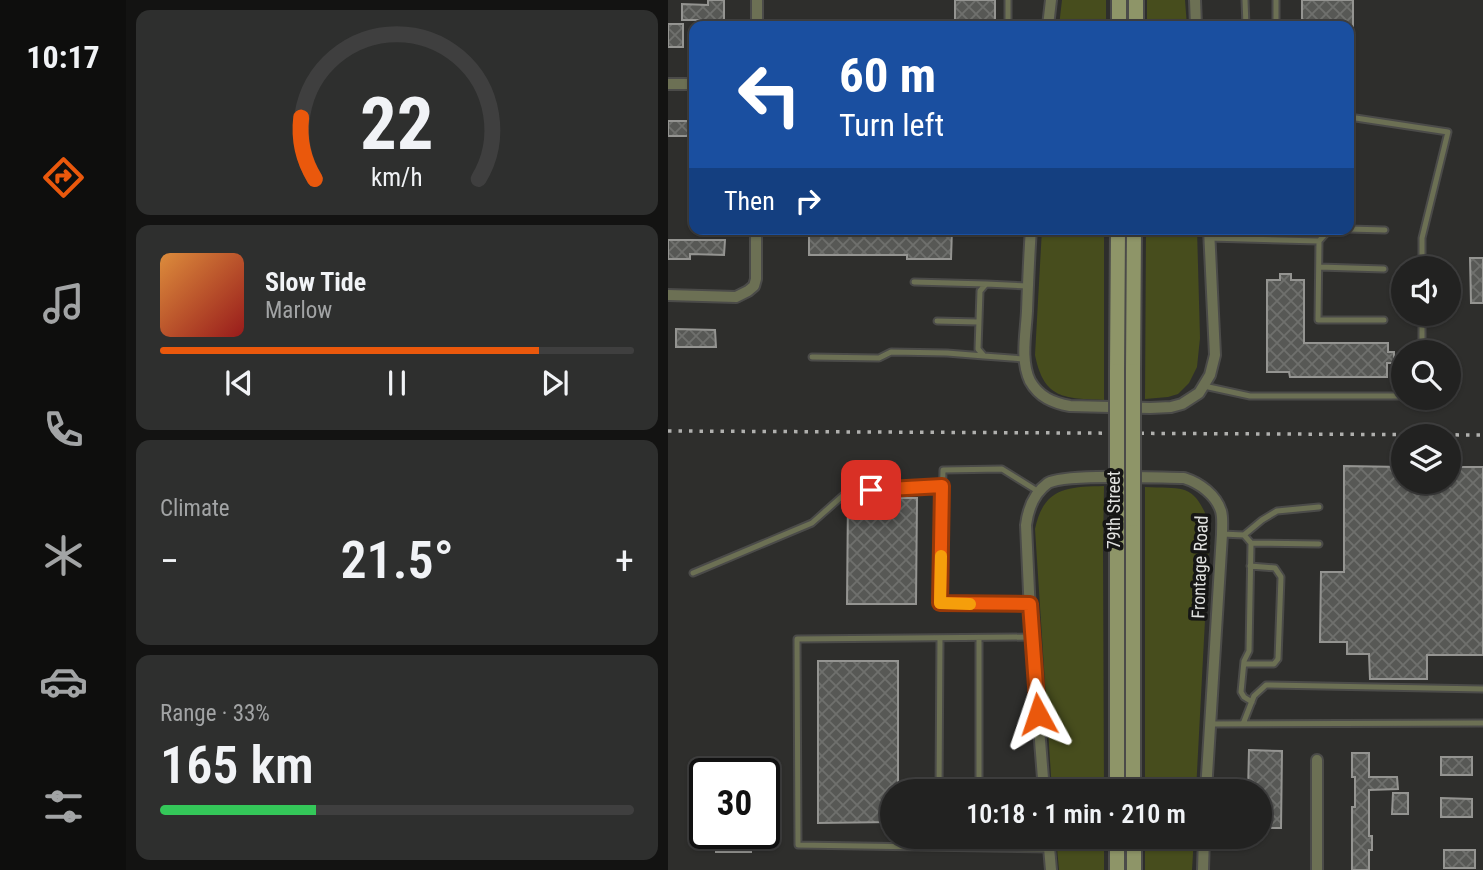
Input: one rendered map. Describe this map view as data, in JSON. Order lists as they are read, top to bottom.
{
  "streets": {
    "main road": ["79th Street"],
    "street": ["Frontage Road"]
  },
  "page": {
    "tabs": "10:17",
    "turn": ["60 m", "Turn left"],
    "then": "Then",
    "song": ["Slow Tide", "Marlow"],
    "tile": [
      "Climate",
      ["Range · 33%", "165 km"]
    ],
    "heat": ["−", "21.5°", "+"],
    "limit": "30",
    "trip": "10:18 · 1 min · 210 m",
    "gauge": ["22", "km/h"]
  }
}
